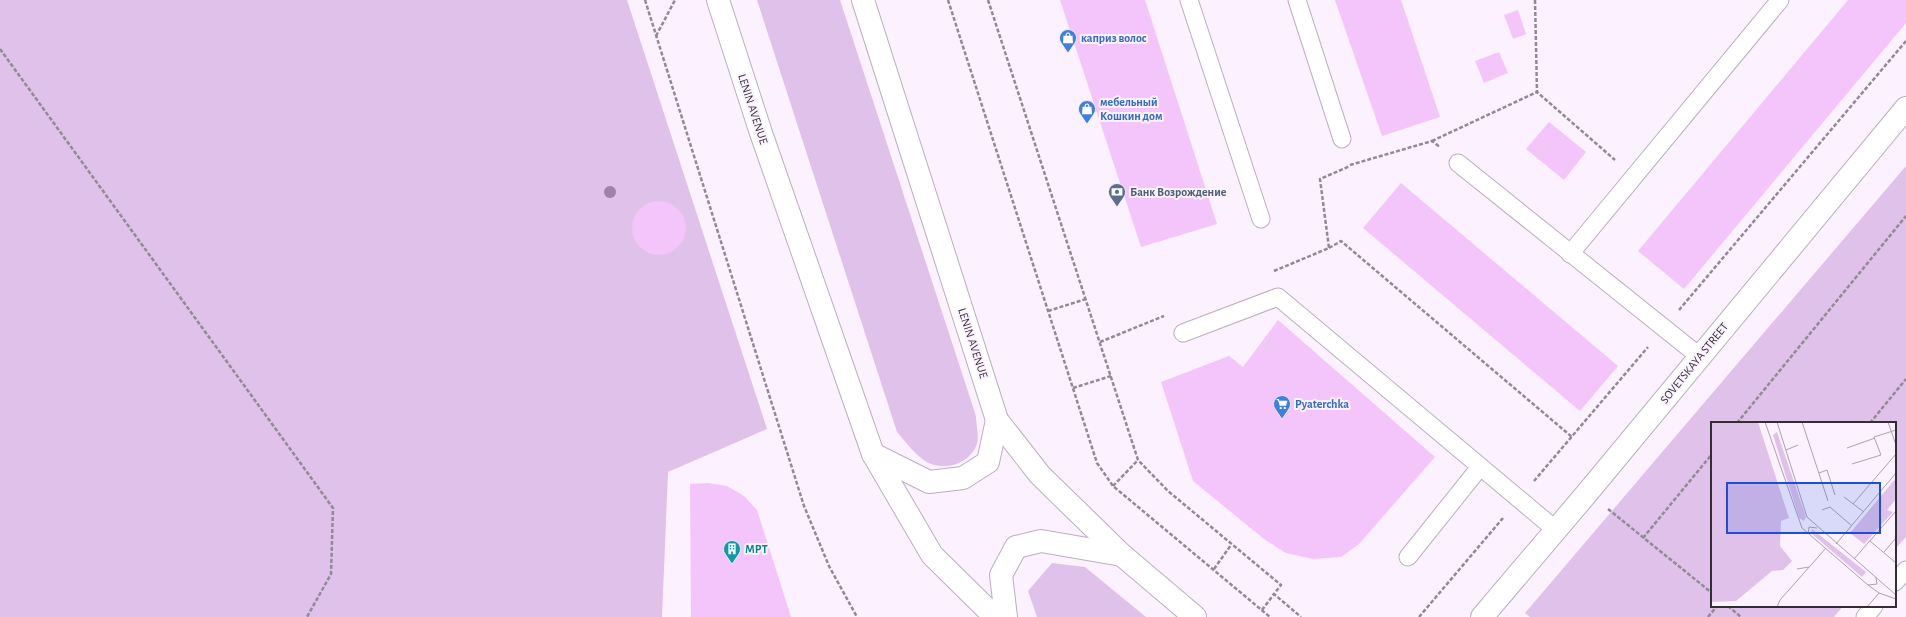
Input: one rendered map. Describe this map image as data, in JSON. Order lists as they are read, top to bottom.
{
  "streets": {
    "main road": ["LENIN AVENUE", "SOVETSKAYA STREET"]
  },
  "places": {
    "shop": ["каприз волос", "мебельный Кошкин дом"],
    "bank": ["Банк Возрождение"],
    "supermarket": ["Pyaterchka"],
    "building": ["МРТ"]
  }
}
